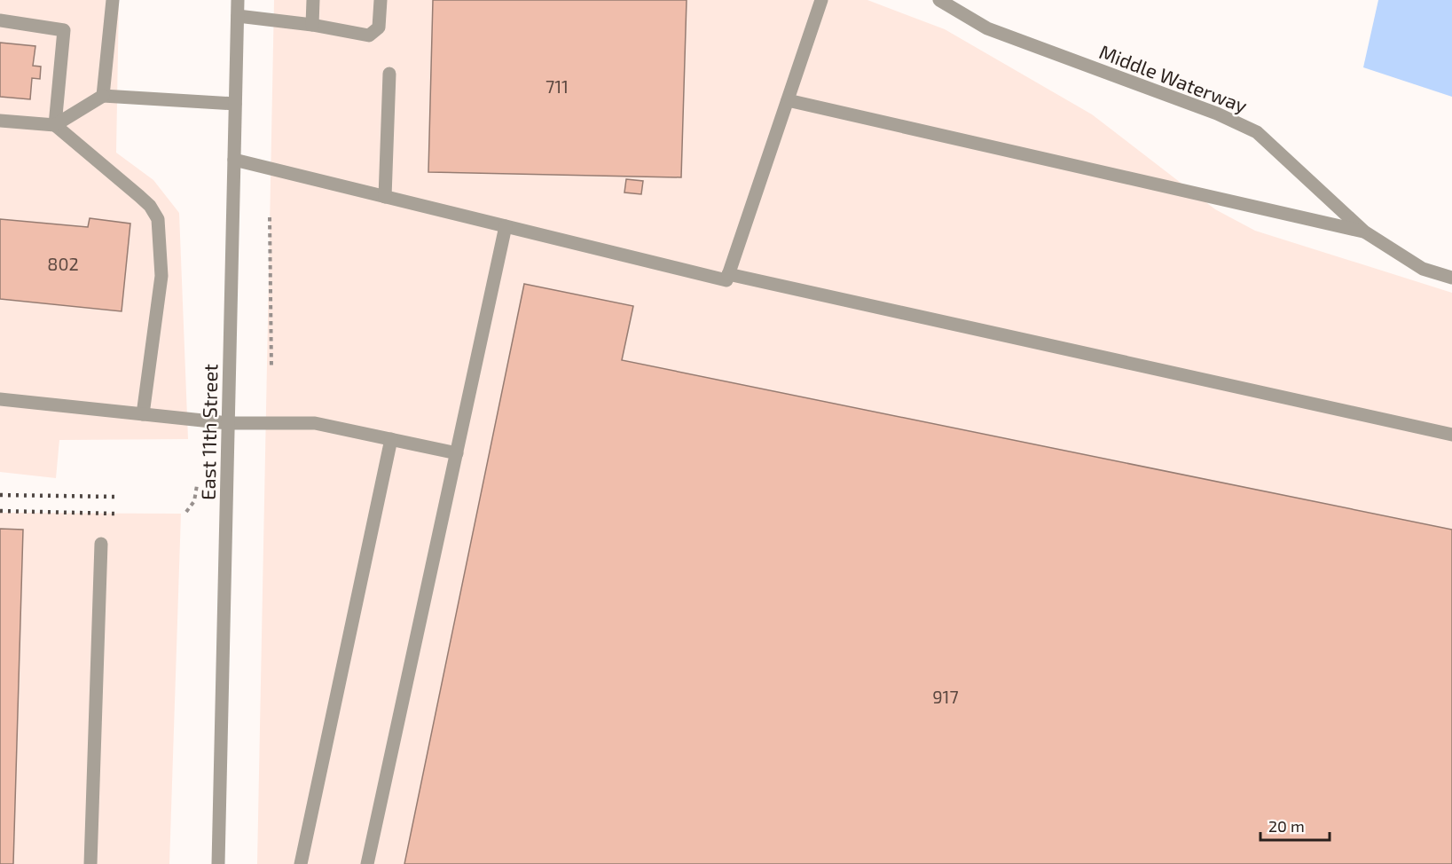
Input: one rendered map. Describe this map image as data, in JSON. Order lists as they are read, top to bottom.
{
  "streets": {
    "street": ["Middle Waterway", "East 11th Street"]
  },
  "house_numbers": ["711", "802", "917"],
  "scale_bar": "20 m"
}
